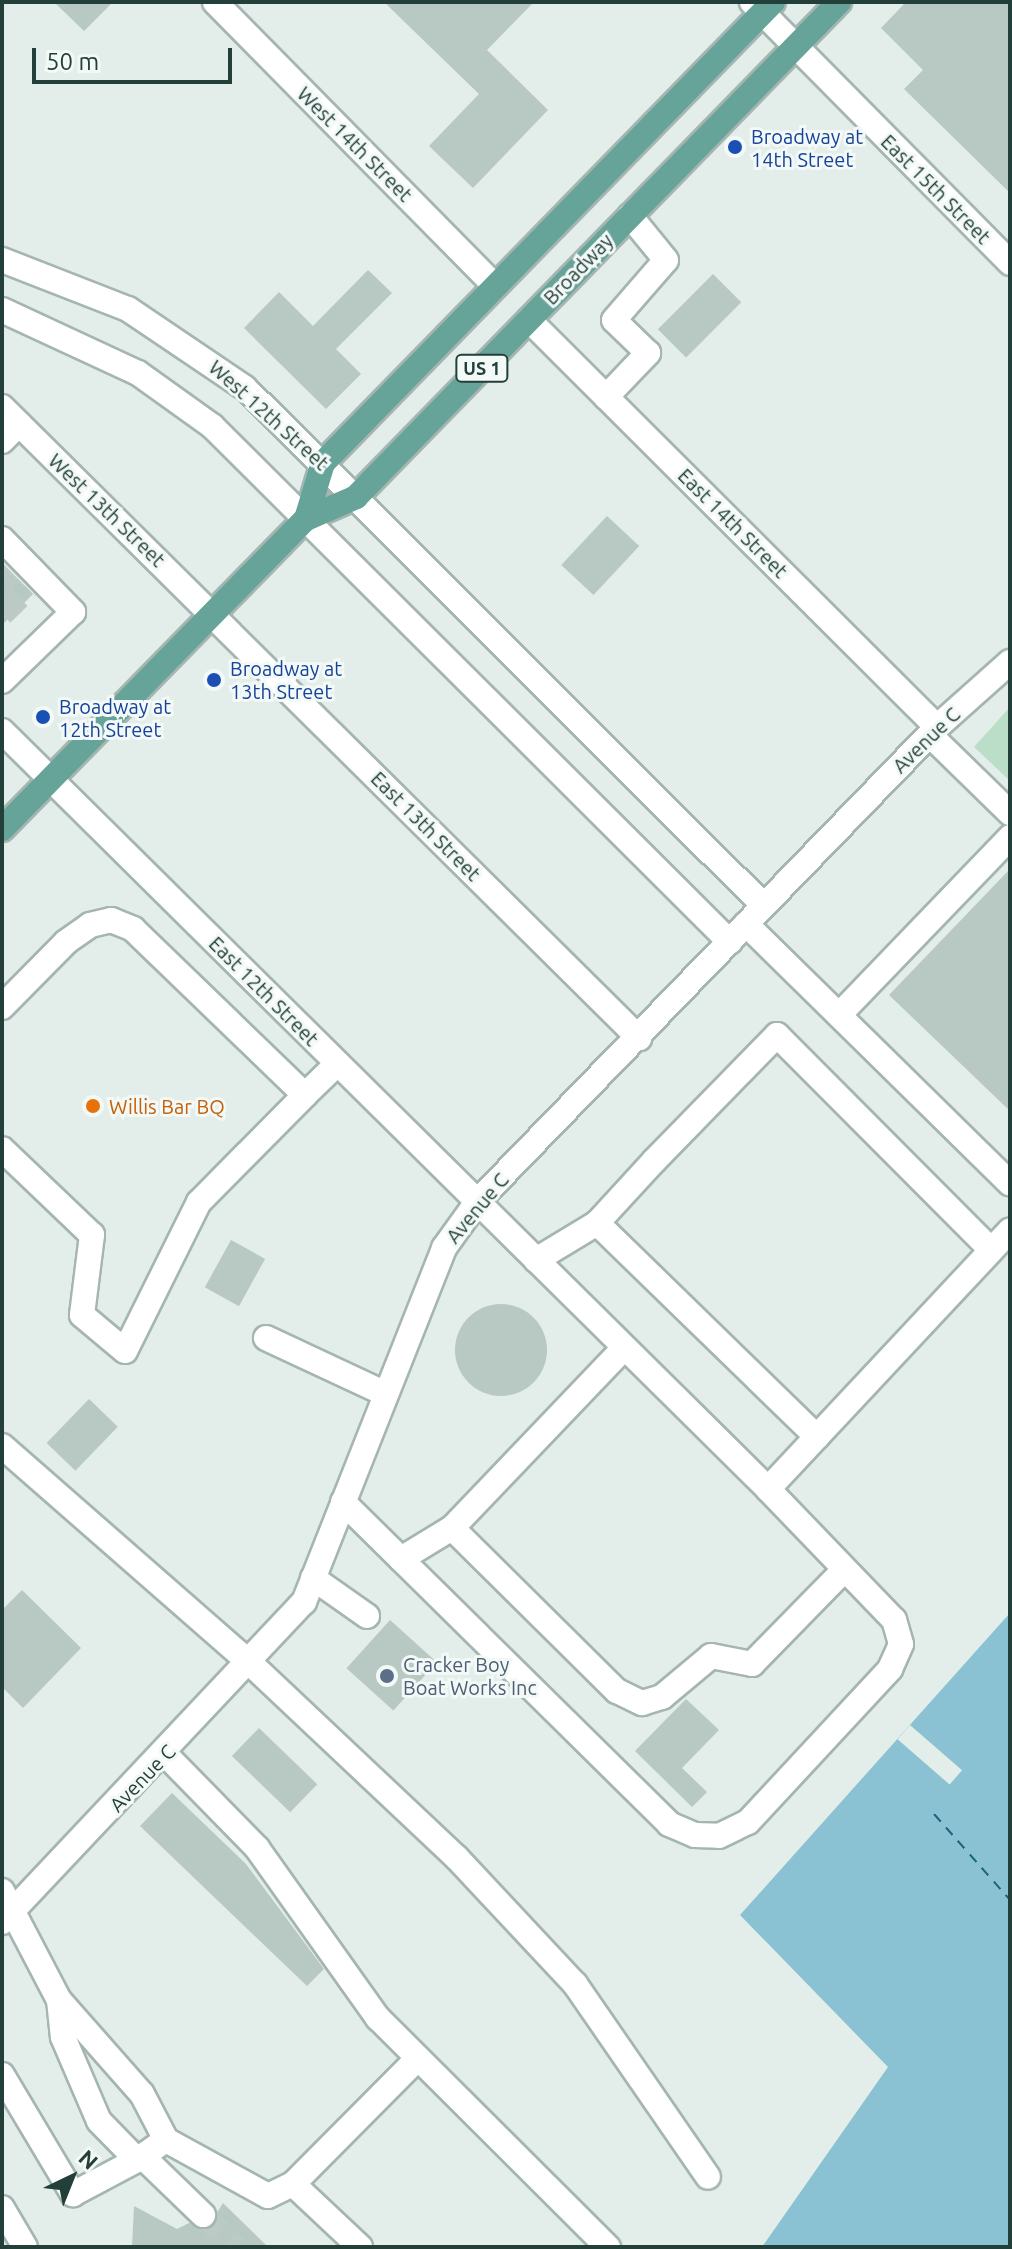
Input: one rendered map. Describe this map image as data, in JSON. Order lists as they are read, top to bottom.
{
  "streets": {
    "main road": ["Broadway", "US 1"],
    "street": [
      "West 14th Street",
      "East 15th Street",
      "West 12th Street",
      "West 13th Street",
      "East 14th Street",
      "Avenue C",
      "East 13th Street",
      "East 12th Street"
    ]
  },
  "crossings": [
    ["West 14th Street", "Broadway"],
    ["East 15th Street", "Broadway"],
    ["Broadway", "West 12th Street"],
    ["Broadway", "West 13th Street"],
    ["Broadway", "East 14th Street"],
    ["Broadway", "East 13th Street"],
    ["Broadway", "East 12th Street"],
    ["West 13th Street", "East 13th Street"],
    ["East 14th Street", "Avenue C"],
    ["Avenue C", "East 13th Street"],
    ["Avenue C", "East 12th Street"]
  ],
  "places": [
    "Broadway at 14th Street",
    "Broadway at 13th Street",
    "Broadway at 12th Street",
    "Willis Bar BQ",
    "Cracker Boy Boat Works Inc"
  ],
  "scale_bar": "50 m",
  "north": "top right"
}
